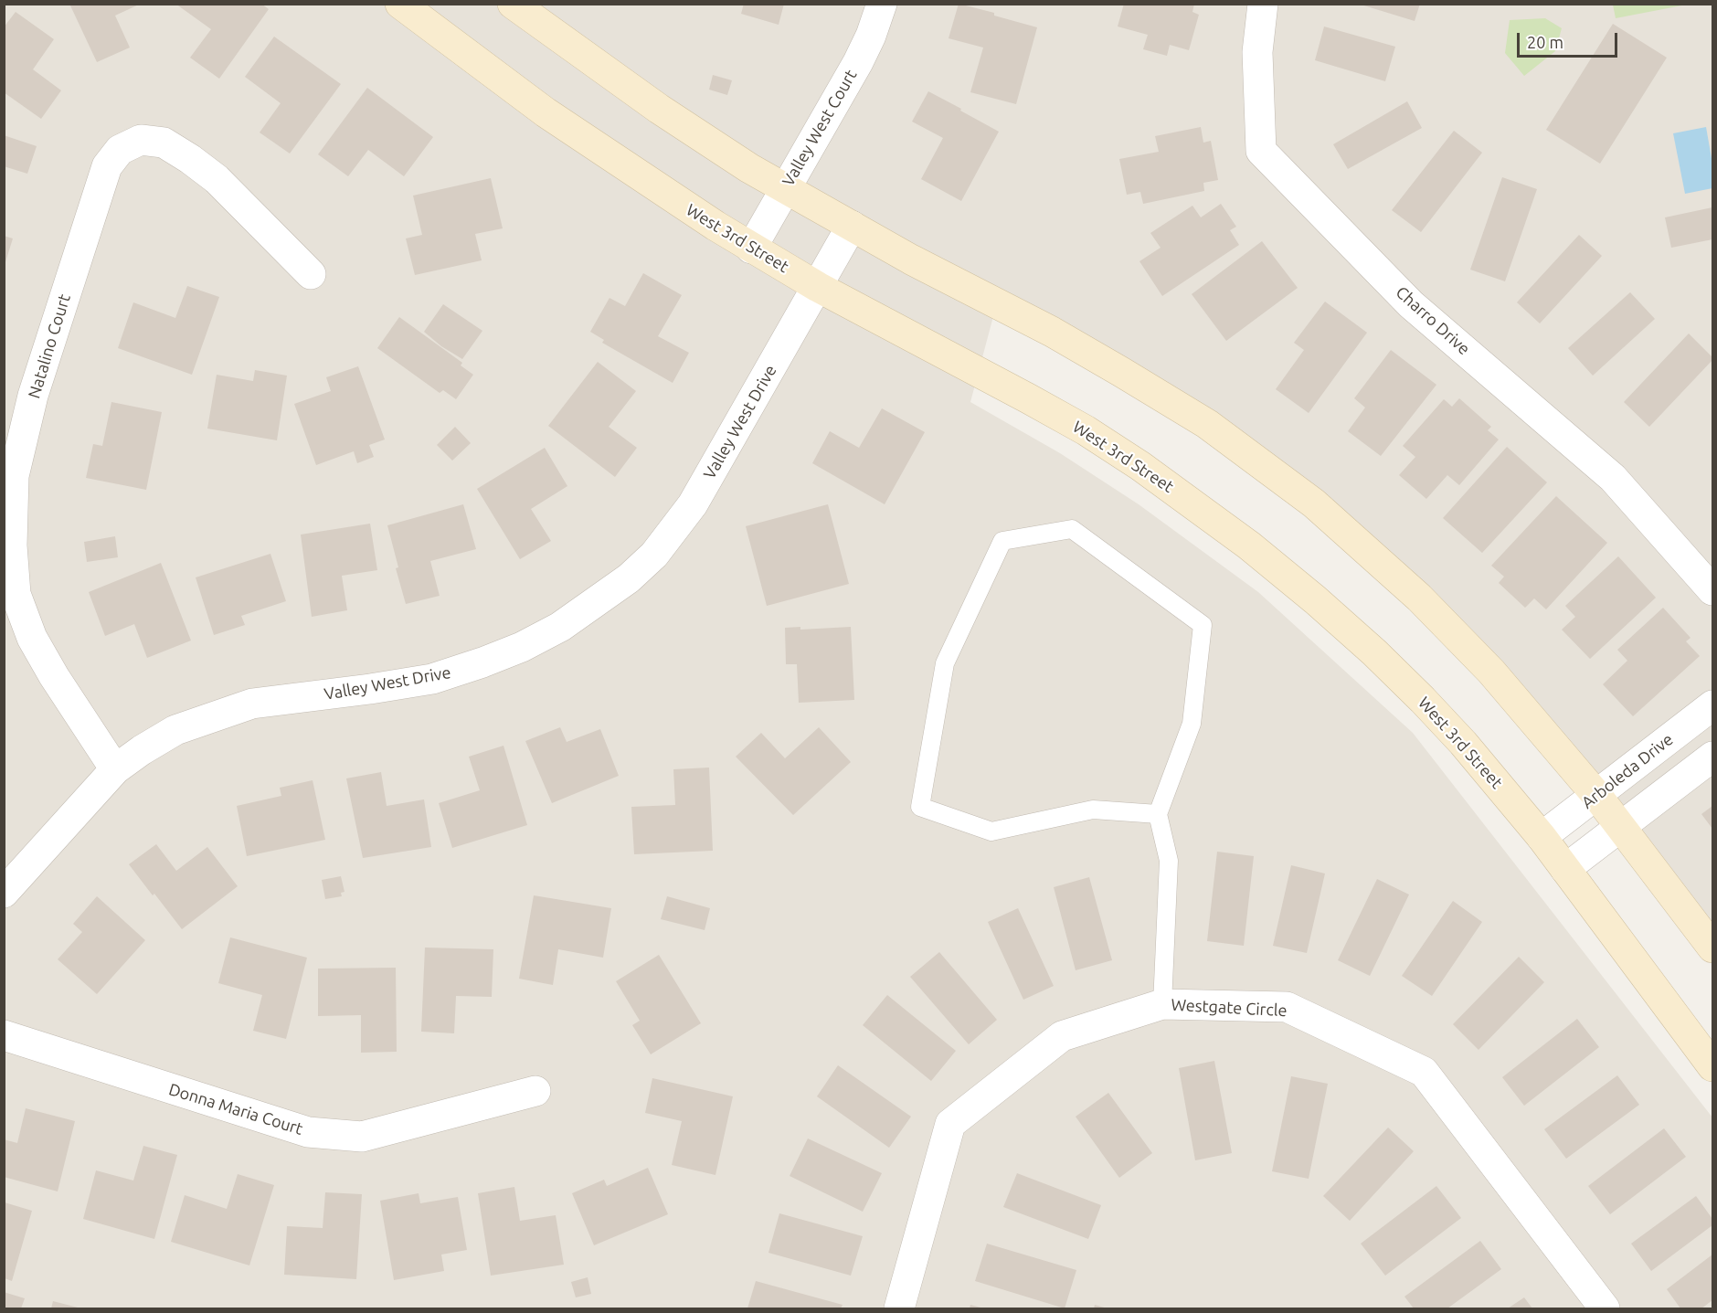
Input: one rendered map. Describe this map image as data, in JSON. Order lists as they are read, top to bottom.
{
  "streets": {
    "main road": ["West 3rd Street"],
    "street": [
      "Valley West Court",
      "Charro Drive",
      "Natalino Court",
      "Valley West Drive",
      "Arboleda Drive",
      "Westgate Circle",
      "Donna Maria Court"
    ]
  },
  "crossings": [
    ["Valley West Court", "West 3rd Street"],
    ["West 3rd Street", "Valley West Drive"],
    ["West 3rd Street", "Arboleda Drive"],
    ["Natalino Court", "Valley West Drive"]
  ],
  "scale_bar": "20 m"
}
